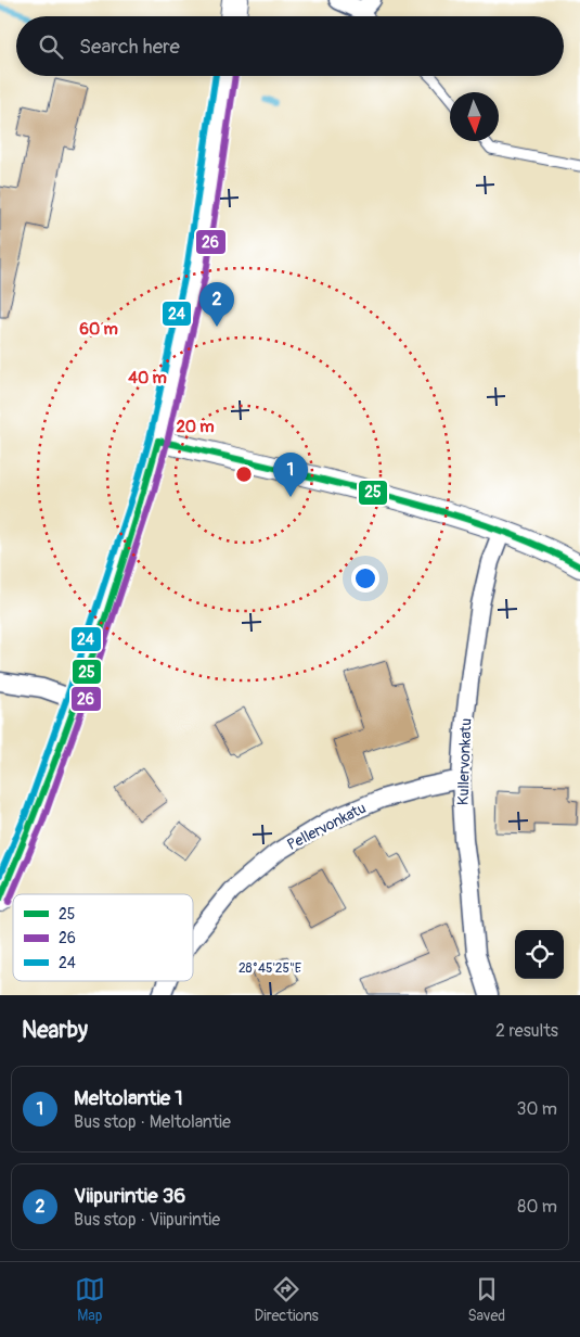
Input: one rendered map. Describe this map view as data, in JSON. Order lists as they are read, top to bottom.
{
  "streets": {
    "street": ["Kullervonkatu", "Pellervonkatu"]
  },
  "crossings": [
    ["Kullervonkatu", "Pellervonkatu"]
  ],
  "lines": ["transit line 26", "transit line 24", "transit line 25"],
  "legend": ["25", "26", "24"],
  "north": "bottom",
  "page": {
    "search": "Search here",
    "pins": ["2", "1"],
    "heading": ["Nearby", "2 results"],
    "list": [
      {
        "mark": "1",
        "name": "Meltolantie 1",
        "note": "Bus stop · Meltolantie",
        "value": "30 m"
      },
      {
        "mark": "2",
        "name": "Viipurintie 36",
        "note": "Bus stop · Viipurintie",
        "value": "80 m"
      }
    ],
    "nav": ["Map", "Directions", "Saved"]
  },
  "coordinates": ["28°45'25\"E"],
  "rings": ["60 m", "40 m", "20 m"]
}
